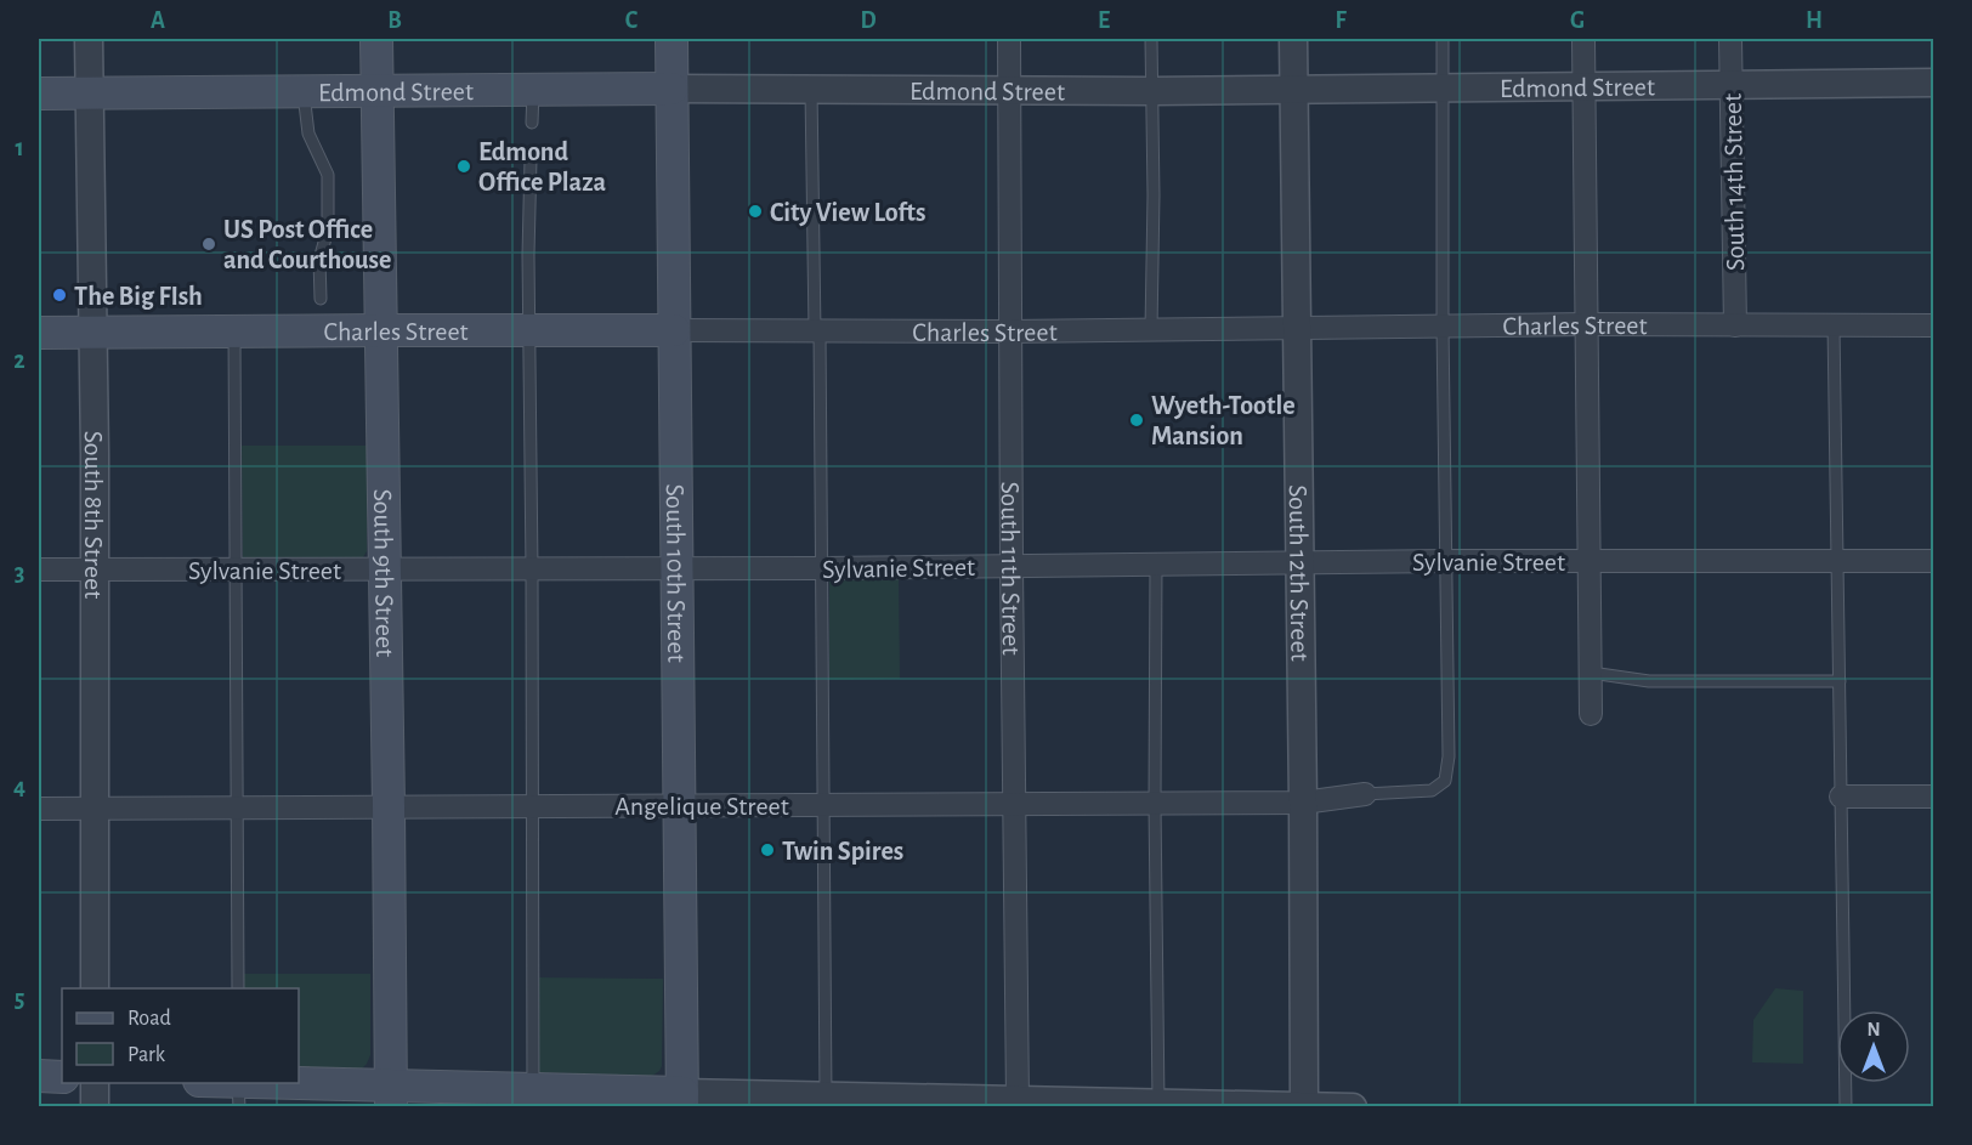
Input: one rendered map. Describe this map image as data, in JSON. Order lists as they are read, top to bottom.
{
  "streets": {
    "main road": [
      "Edmond Street",
      "Charles Street",
      "South 9th Street",
      "South 10th Street"
    ],
    "street": [
      "South 14th Street",
      "South 8th Street",
      "Sylvanie Street",
      "South 11th Street",
      "South 12th Street",
      "Angelique Street"
    ]
  },
  "crossings": [
    ["Edmond Street", "South 14th Street"],
    ["Edmond Street", "South 8th Street"],
    ["Edmond Street", "South 11th Street"],
    ["Edmond Street", "South 9th Street"],
    ["Edmond Street", "South 12th Street"],
    ["Edmond Street", "South 10th Street"],
    ["South 14th Street", "Charles Street"],
    ["Charles Street", "South 8th Street"],
    ["Charles Street", "South 11th Street"],
    ["Charles Street", "South 9th Street"],
    ["Charles Street", "South 12th Street"],
    ["Charles Street", "South 10th Street"],
    ["South 8th Street", "Sylvanie Street"],
    ["South 8th Street", "Angelique Street"],
    ["Sylvanie Street", "South 11th Street"],
    ["Sylvanie Street", "South 9th Street"],
    ["Sylvanie Street", "South 12th Street"],
    ["Sylvanie Street", "South 10th Street"],
    ["South 11th Street", "Angelique Street"],
    ["South 9th Street", "Angelique Street"],
    ["South 12th Street", "Angelique Street"],
    ["South 10th Street", "Angelique Street"]
  ],
  "places": [
    "Edmond Office Plaza",
    "City View Lofts",
    "US Post Office and Courthouse",
    "The Big FIsh",
    "Wyeth-Tootle Mansion",
    "Twin Spires"
  ],
  "legend": ["Road", "Park"],
  "north": "top",
  "grid": {
    "columns": [
      "A",
      "B",
      "C",
      "D",
      "E",
      "F",
      "G",
      "H"
    ],
    "rows": [
      "1",
      "2",
      "3",
      "4",
      "5"
    ]
  }
}
